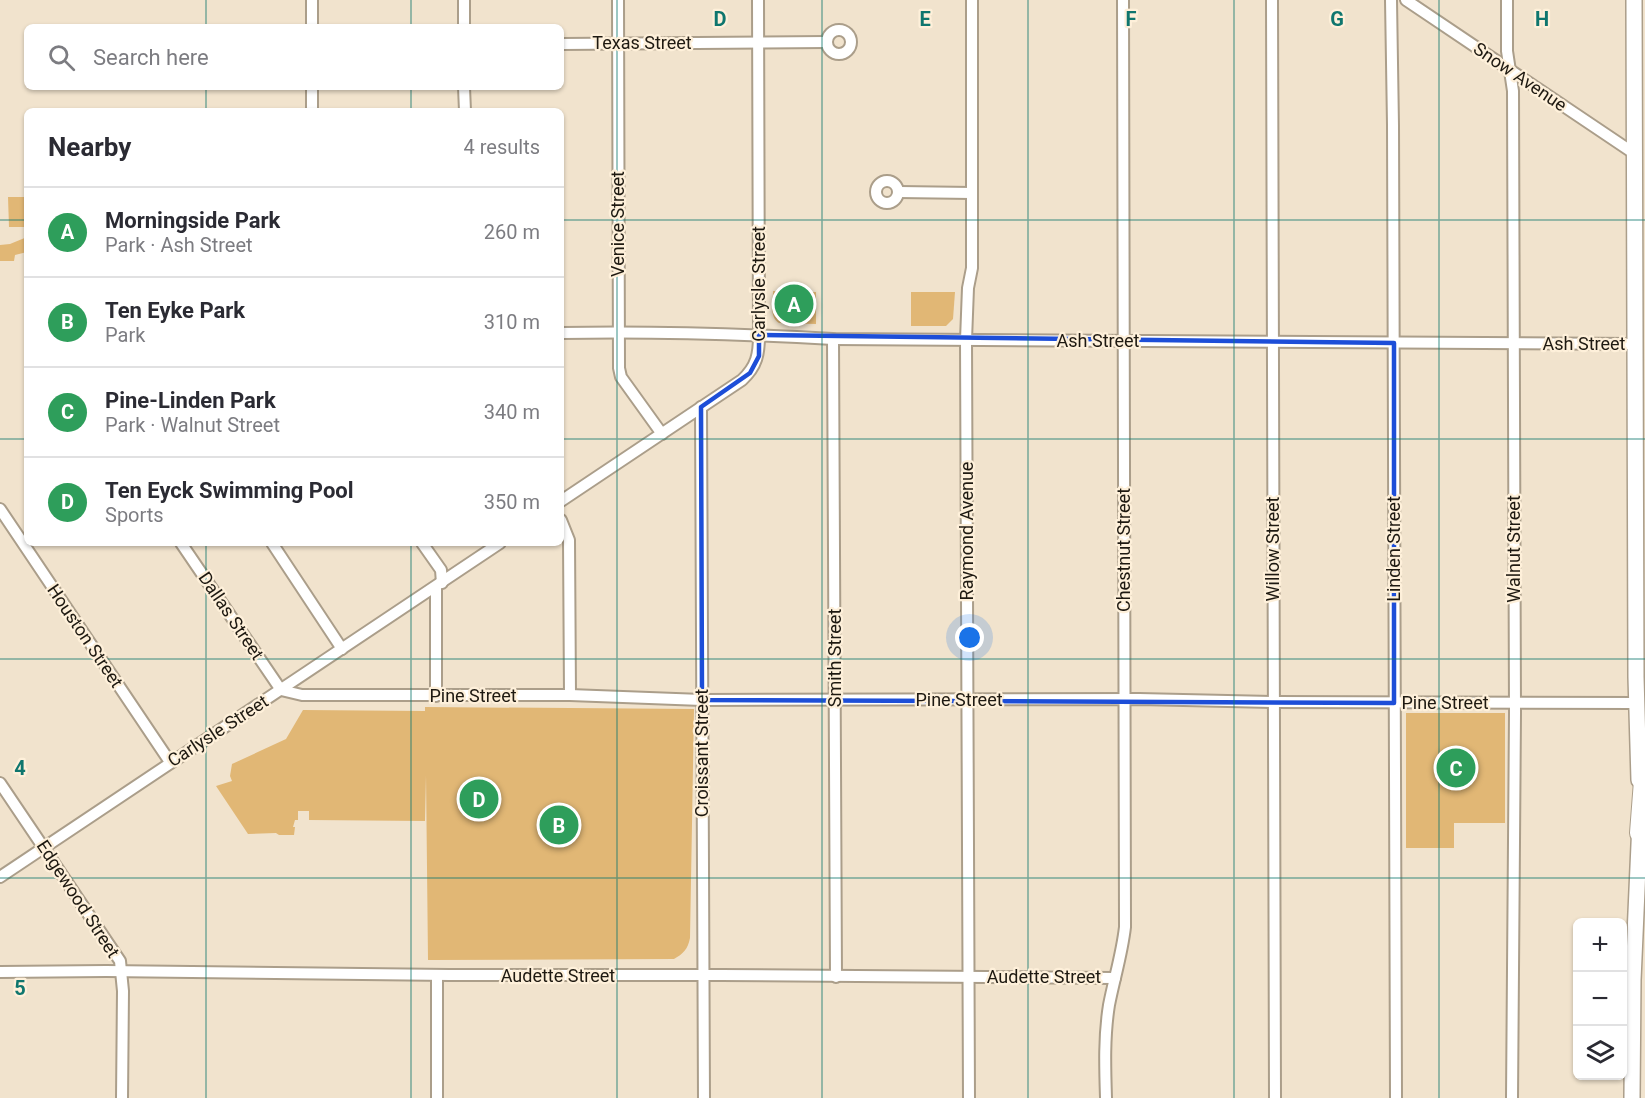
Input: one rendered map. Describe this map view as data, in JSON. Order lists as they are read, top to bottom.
{
  "streets": {
    "street": [
      "Texas Street",
      "Snow Avenue",
      "Venice Street",
      "Carlysle Street",
      "Ash Street",
      "Raymond Avenue",
      "Willow Street",
      "Linden Street",
      "Walnut Street",
      "Chestnut Street",
      "Dallas Street",
      "Houston Street",
      "Smith Street",
      "Pine Street",
      "Croissant Street",
      "Edgewood Street",
      "Audette Street"
    ]
  },
  "crossings": [
    ["Texas Street", "Venice Street"],
    ["Texas Street", "Carlysle Street"],
    ["Snow Avenue", "Walnut Street"],
    ["Venice Street", "Carlysle Street"],
    ["Venice Street", "Ash Street"],
    ["Carlysle Street", "Ash Street"],
    ["Carlysle Street", "Dallas Street"],
    ["Carlysle Street", "Houston Street"],
    ["Carlysle Street", "Pine Street"],
    ["Carlysle Street", "Croissant Street"],
    ["Carlysle Street", "Edgewood Street"],
    ["Ash Street", "Raymond Avenue"],
    ["Ash Street", "Willow Street"],
    ["Ash Street", "Linden Street"],
    ["Ash Street", "Walnut Street"],
    ["Ash Street", "Chestnut Street"],
    ["Ash Street", "Smith Street"],
    ["Raymond Avenue", "Pine Street"],
    ["Raymond Avenue", "Audette Street"],
    ["Willow Street", "Pine Street"],
    ["Linden Street", "Pine Street"],
    ["Walnut Street", "Pine Street"],
    ["Chestnut Street", "Pine Street"],
    ["Chestnut Street", "Audette Street"],
    ["Dallas Street", "Pine Street"],
    ["Smith Street", "Pine Street"],
    ["Smith Street", "Audette Street"],
    ["Pine Street", "Croissant Street"],
    ["Croissant Street", "Audette Street"],
    ["Edgewood Street", "Audette Street"]
  ],
  "page": {
    "search": "Search here",
    "heading": ["Nearby", "4 results"],
    "list": [
      {
        "mark": "A",
        "name": "Morningside Park",
        "note": "Park · Ash Street",
        "value": "260 m"
      },
      {
        "mark": "B",
        "name": "Ten Eyke Park",
        "note": "Park",
        "value": "310 m"
      },
      {
        "mark": "C",
        "name": "Pine-Linden Park",
        "note": "Park · Walnut Street",
        "value": "340 m"
      },
      {
        "mark": "D",
        "name": "Ten Eyck Swimming Pool",
        "note": "Sports",
        "value": "350 m"
      }
    ],
    "pins": [
      "A",
      "C",
      "D",
      "B"
    ],
    "map_buttons": ["+", "−"]
  },
  "grid": {
    "columns": [
      "D",
      "E",
      "F",
      "G",
      "H"
    ],
    "rows": ["4", "5"]
  }
}
